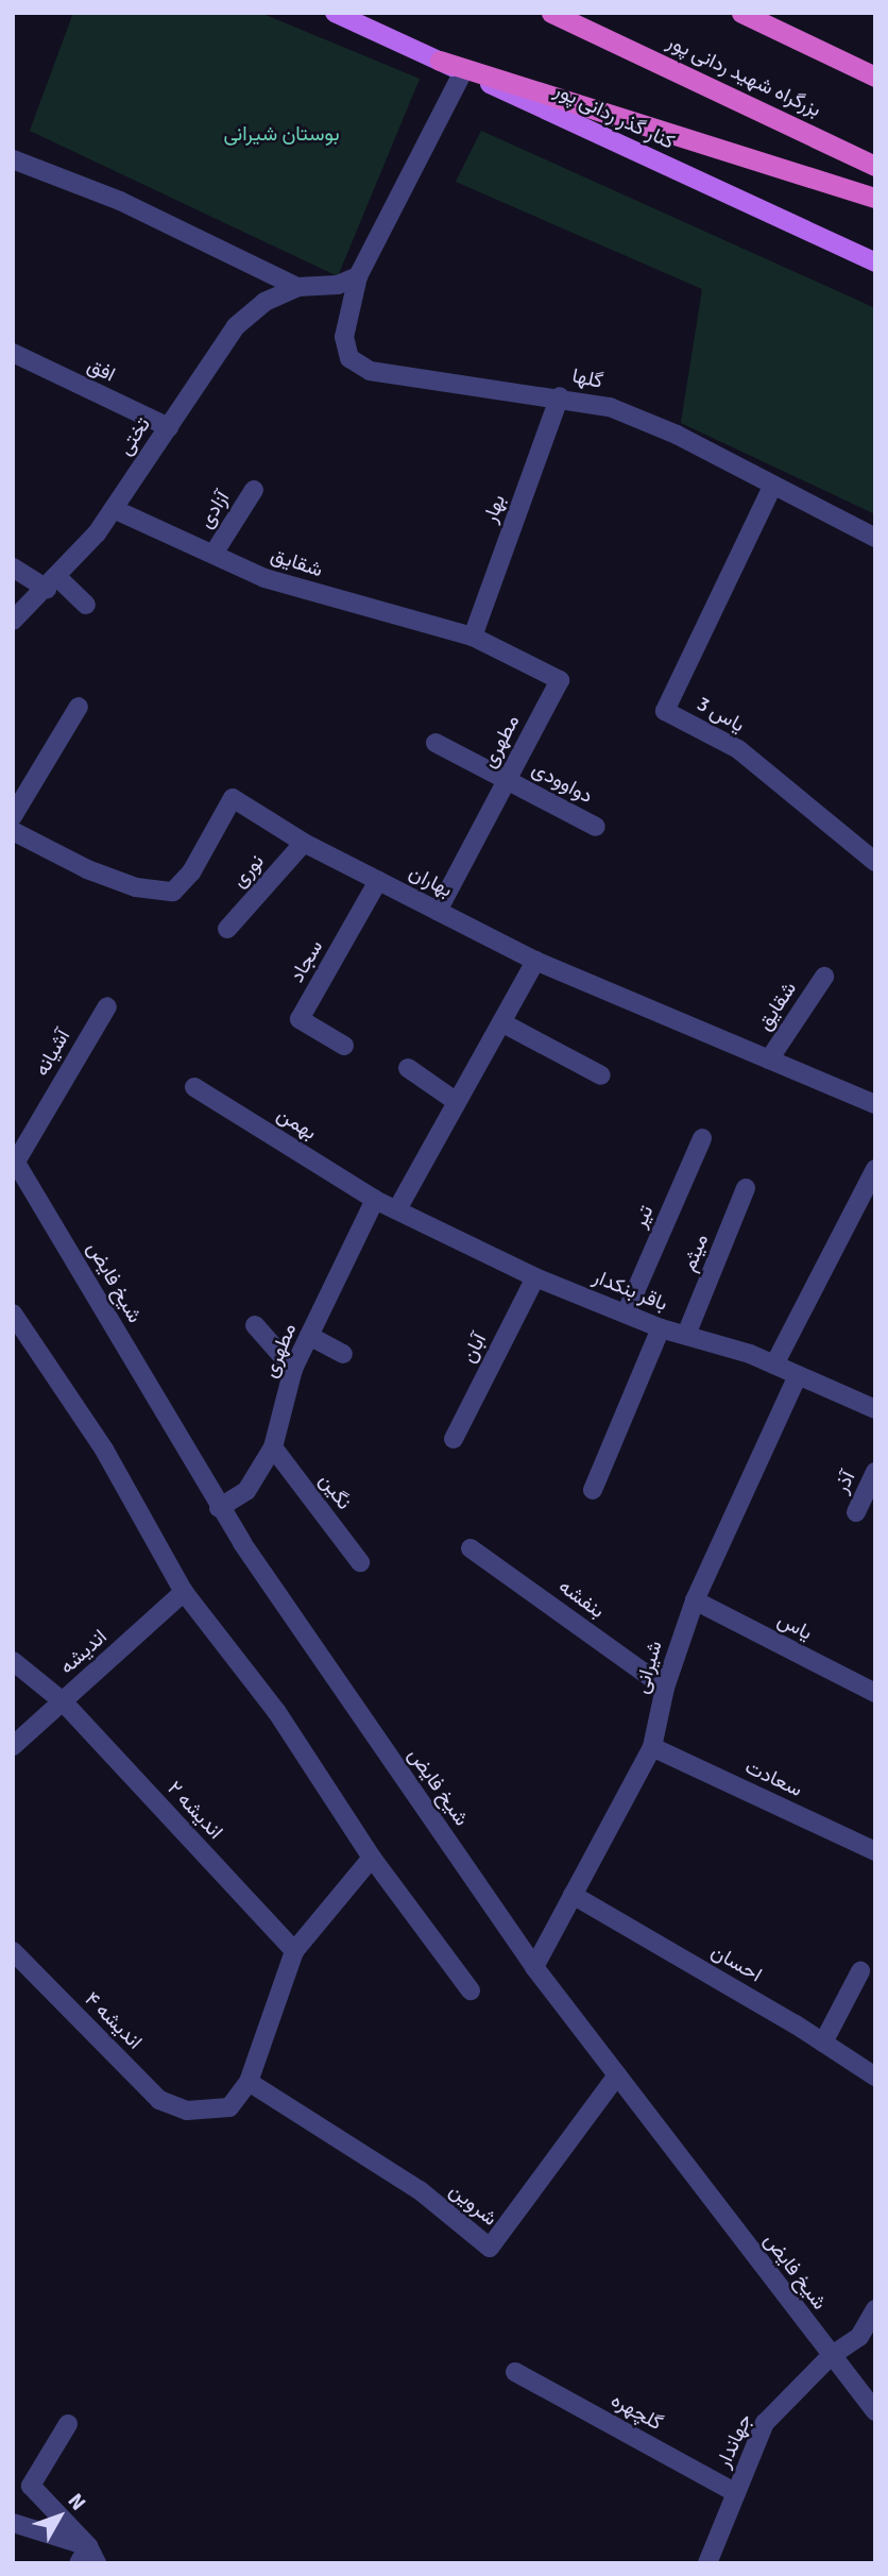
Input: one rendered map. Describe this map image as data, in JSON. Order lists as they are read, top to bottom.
{
  "streets": {
    "highway": ["بزرگراه شهید ردانی پور"],
    "main road": ["کنار گذر ردانی پور"],
    "street": [
      "افق",
      "گلها",
      "تختی",
      "بهار",
      "آزادی",
      "شقایق",
      "یاس 3",
      "مطهری",
      "دواوودی",
      "نوری",
      "بهاران",
      "سجاد",
      "آشیانه",
      "بهمن",
      "تیر",
      "میثم",
      "شیخ فایض",
      "باقر بنکدار",
      "آبان",
      "آذر",
      "نگین",
      "بنفشه",
      "یاس",
      "اندیشه",
      "شیرانی",
      "سعادت",
      "اندیشه ۲",
      "احسان",
      "اندیشه ۴",
      "شروین",
      "گلچهره",
      "جهاندار"
    ]
  },
  "crossings": [
    ["افق", "تختی"],
    ["گلها", "تختی"],
    ["گلها", "بهار"],
    ["گلها", "یاس 3"],
    ["تختی", "شقایق"],
    ["بهار", "شقایق"],
    ["بهار", "مطهری"],
    ["آزادی", "شقایق"],
    ["شقایق", "مطهری"],
    ["شقایق", "بهاران"],
    ["مطهری", "دواوودی"],
    ["مطهری", "بهاران"],
    ["مطهری", "بهمن"],
    ["مطهری", "شیخ فایض"],
    ["مطهری", "باقر بنکدار"],
    ["مطهری", "نگین"],
    ["نوری", "بهاران"],
    ["بهاران", "سجاد"],
    ["آشیانه", "شیخ فایض"],
    ["بهمن", "باقر بنکدار"],
    ["تیر", "باقر بنکدار"],
    ["میثم", "باقر بنکدار"],
    ["شیخ فایض", "شیرانی"],
    ["شیخ فایض", "شروین"],
    ["شیخ فایض", "جهاندار"],
    ["باقر بنکدار", "آبان"],
    ["باقر بنکدار", "شیرانی"],
    ["بنفشه", "شیرانی"],
    ["یاس", "شیرانی"],
    ["اندیشه", "اندیشه ۲"],
    ["شیرانی", "سعادت"],
    ["شیرانی", "احسان"],
    ["اندیشه ۴", "شروین"],
    ["گلچهره", "جهاندار"]
  ],
  "parks": ["بوستان شیرانی"],
  "north": "top right"
}
